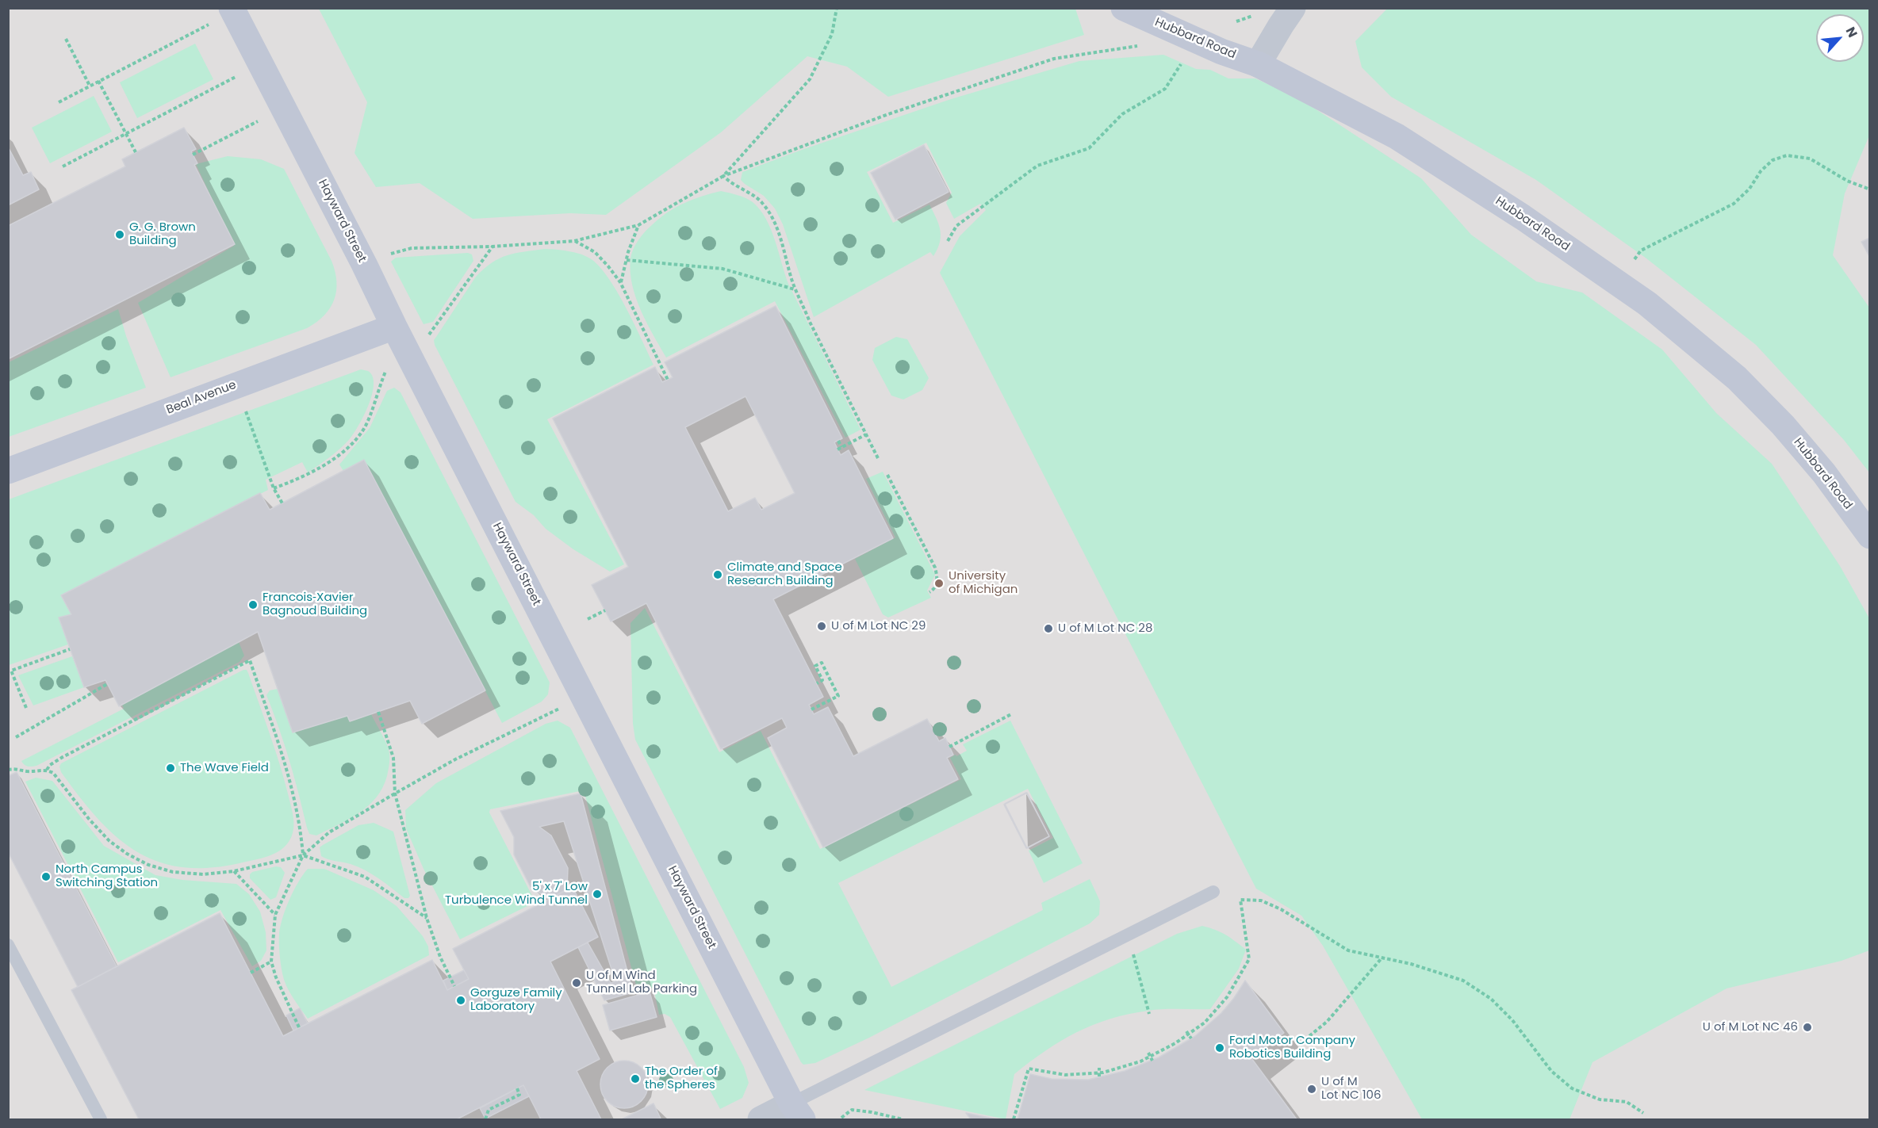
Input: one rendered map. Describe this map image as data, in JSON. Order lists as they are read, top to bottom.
{
  "streets": {
    "street": ["Hubbard Road", "Hayward Street", "Beal Avenue"]
  },
  "crossings": [
    ["Hayward Street", "Beal Avenue"]
  ],
  "places": [
    "G. G. Brown Building",
    "Climate and Space Research Building",
    "University of Michigan",
    "Francois‑Xavier Bagnoud Building",
    "U of M Lot NC 29",
    "U of M Lot NC 28",
    "The Wave Field",
    "North Campus Switching Station",
    "5' x 7' Low Turbulence Wind Tunnel",
    "U of M Wind Tunnel Lab Parking",
    "Gorguze Family Laboratory",
    "U of M Lot NC 46",
    "Ford Motor Company Robotics Building",
    "The Order of the Spheres",
    "U of M Lot NC 106"
  ],
  "north": "top right"
}
